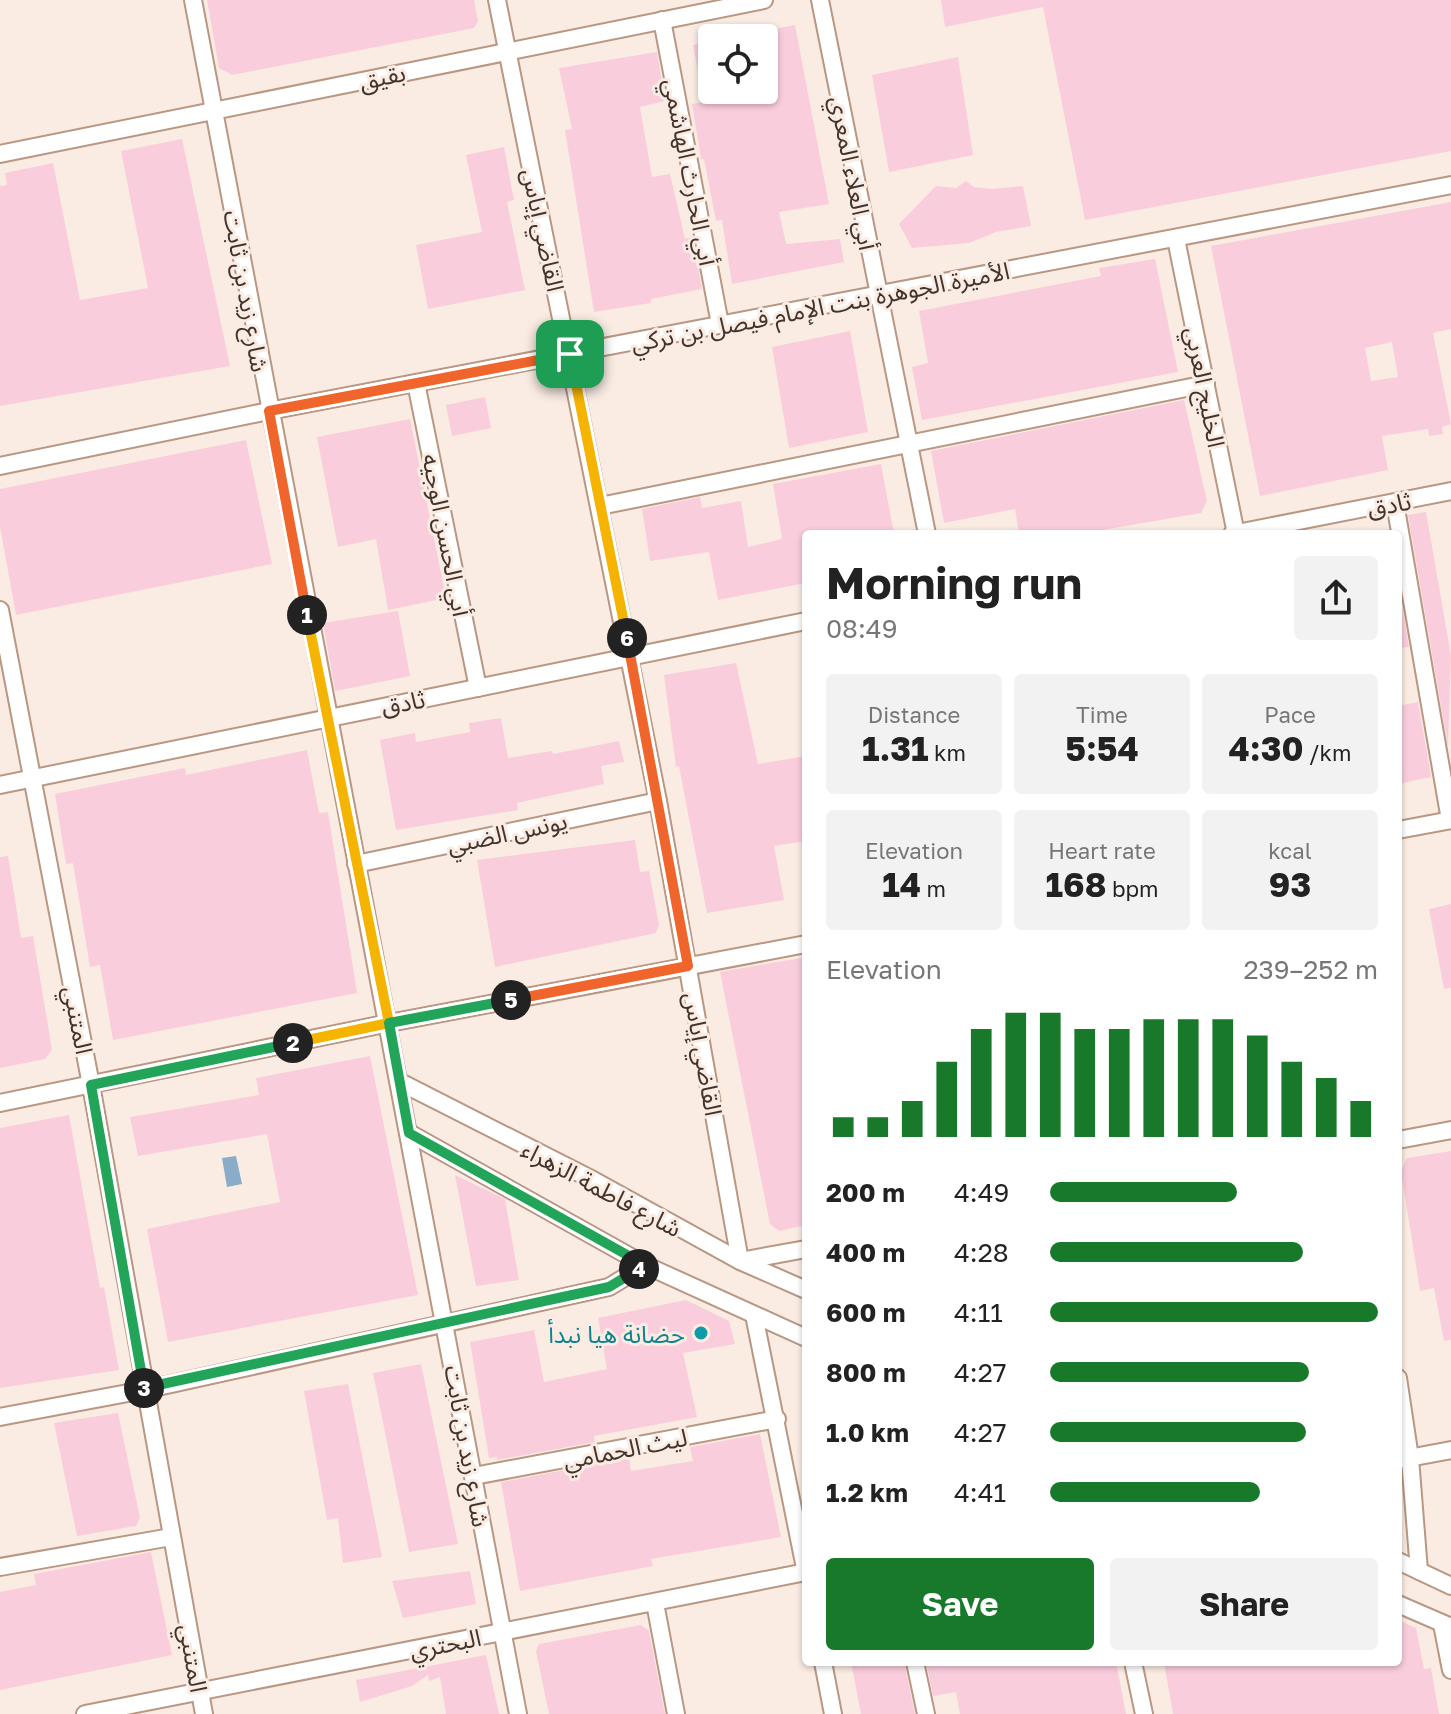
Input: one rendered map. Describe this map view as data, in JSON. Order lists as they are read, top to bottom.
{
  "streets": {
    "street": [
      "بقيق",
      "أبي الحارث الهاشمي",
      "أبي العلاء المعري",
      "القاضي إياس",
      "شارع زيد بن ثابت",
      "الأميرة الجوهرة بنت الإمام فيصل بن تركي",
      "الخليج العربي",
      "ثادق",
      "أبي الحسن الوجيه",
      "يونس الضبي",
      "المتنبي",
      "شارع فاطمة الزهراء",
      "ليث الحمامي",
      "البحتري"
    ]
  },
  "crossings": [
    ["بقيق", "أبي الحارث الهاشمي"],
    ["بقيق", "القاضي إياس"],
    ["بقيق", "شارع زيد بن ثابت"],
    ["أبي الحارث الهاشمي", "الأميرة الجوهرة بنت الإمام فيصل بن تركي"],
    ["أبي العلاء المعري", "الأميرة الجوهرة بنت الإمام فيصل بن تركي"],
    ["القاضي إياس", "الأميرة الجوهرة بنت الإمام فيصل بن تركي"],
    ["القاضي إياس", "ثادق"],
    ["القاضي إياس", "يونس الضبي"],
    ["القاضي إياس", "شارع فاطمة الزهراء"],
    ["شارع زيد بن ثابت", "الأميرة الجوهرة بنت الإمام فيصل بن تركي"],
    ["شارع زيد بن ثابت", "ثادق"],
    ["شارع زيد بن ثابت", "يونس الضبي"],
    ["شارع زيد بن ثابت", "شارع فاطمة الزهراء"],
    ["شارع زيد بن ثابت", "ليث الحمامي"],
    ["شارع زيد بن ثابت", "البحتري"],
    ["الأميرة الجوهرة بنت الإمام فيصل بن تركي", "الخليج العربي"],
    ["الأميرة الجوهرة بنت الإمام فيصل بن تركي", "أبي الحسن الوجيه"],
    ["ثادق", "أبي الحسن الوجيه"],
    ["ثادق", "المتنبي"],
    ["المتنبي", "البحتري"]
  ],
  "places": ["حضانة هيا نبدأ"],
  "page": {
    "heading": ["Morning run", "08:49"],
    "pins": [
      "1",
      "6",
      "5",
      "2",
      "4",
      "3"
    ],
    "stats": [
      ["Distance", "1.31 km"],
      ["Time", "5:54"],
      ["Pace", "4:30 /km"],
      ["Elevation", "14 m"],
      ["Heart rate", "168 bpm"],
      ["kcal", "93"]
    ],
    "chart": ["Elevation", "239–252 m"],
    "list": [
      {
        "name": "200 m",
        "note": "4:49"
      },
      {
        "name": "400 m",
        "note": "4:28"
      },
      {
        "name": "600 m",
        "note": "4:11"
      },
      {
        "name": "800 m",
        "note": "4:27"
      },
      {
        "name": "1.0 km",
        "note": "4:27"
      },
      {
        "name": "1.2 km",
        "note": "4:41"
      }
    ],
    "buttons": ["Save", "Share"]
  }
}
